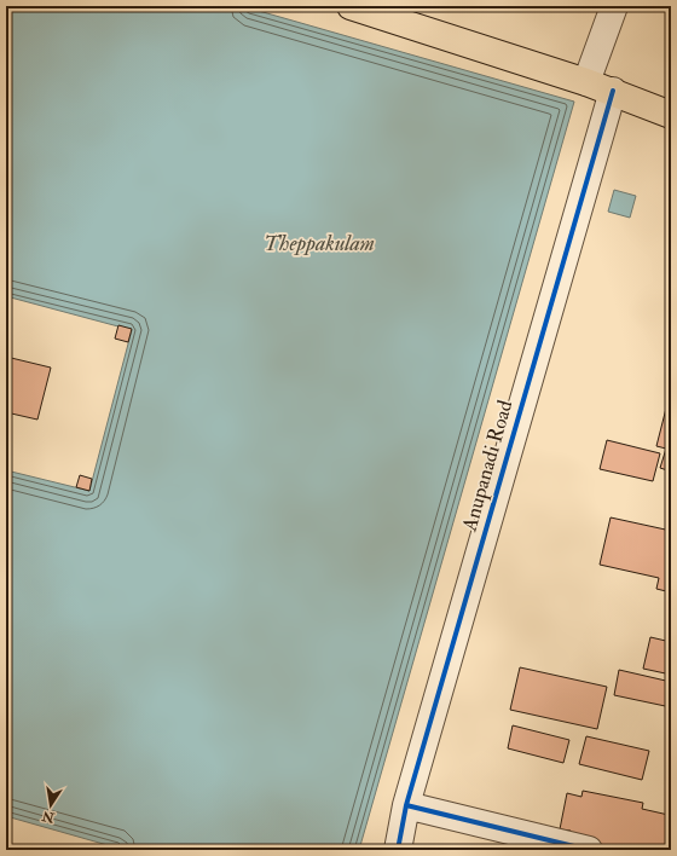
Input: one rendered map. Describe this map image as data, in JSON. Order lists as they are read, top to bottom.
{
  "streets": {
    "street": ["Anupanadi Road"]
  },
  "water": ["Theppakulam"],
  "north": "bottom"
}
